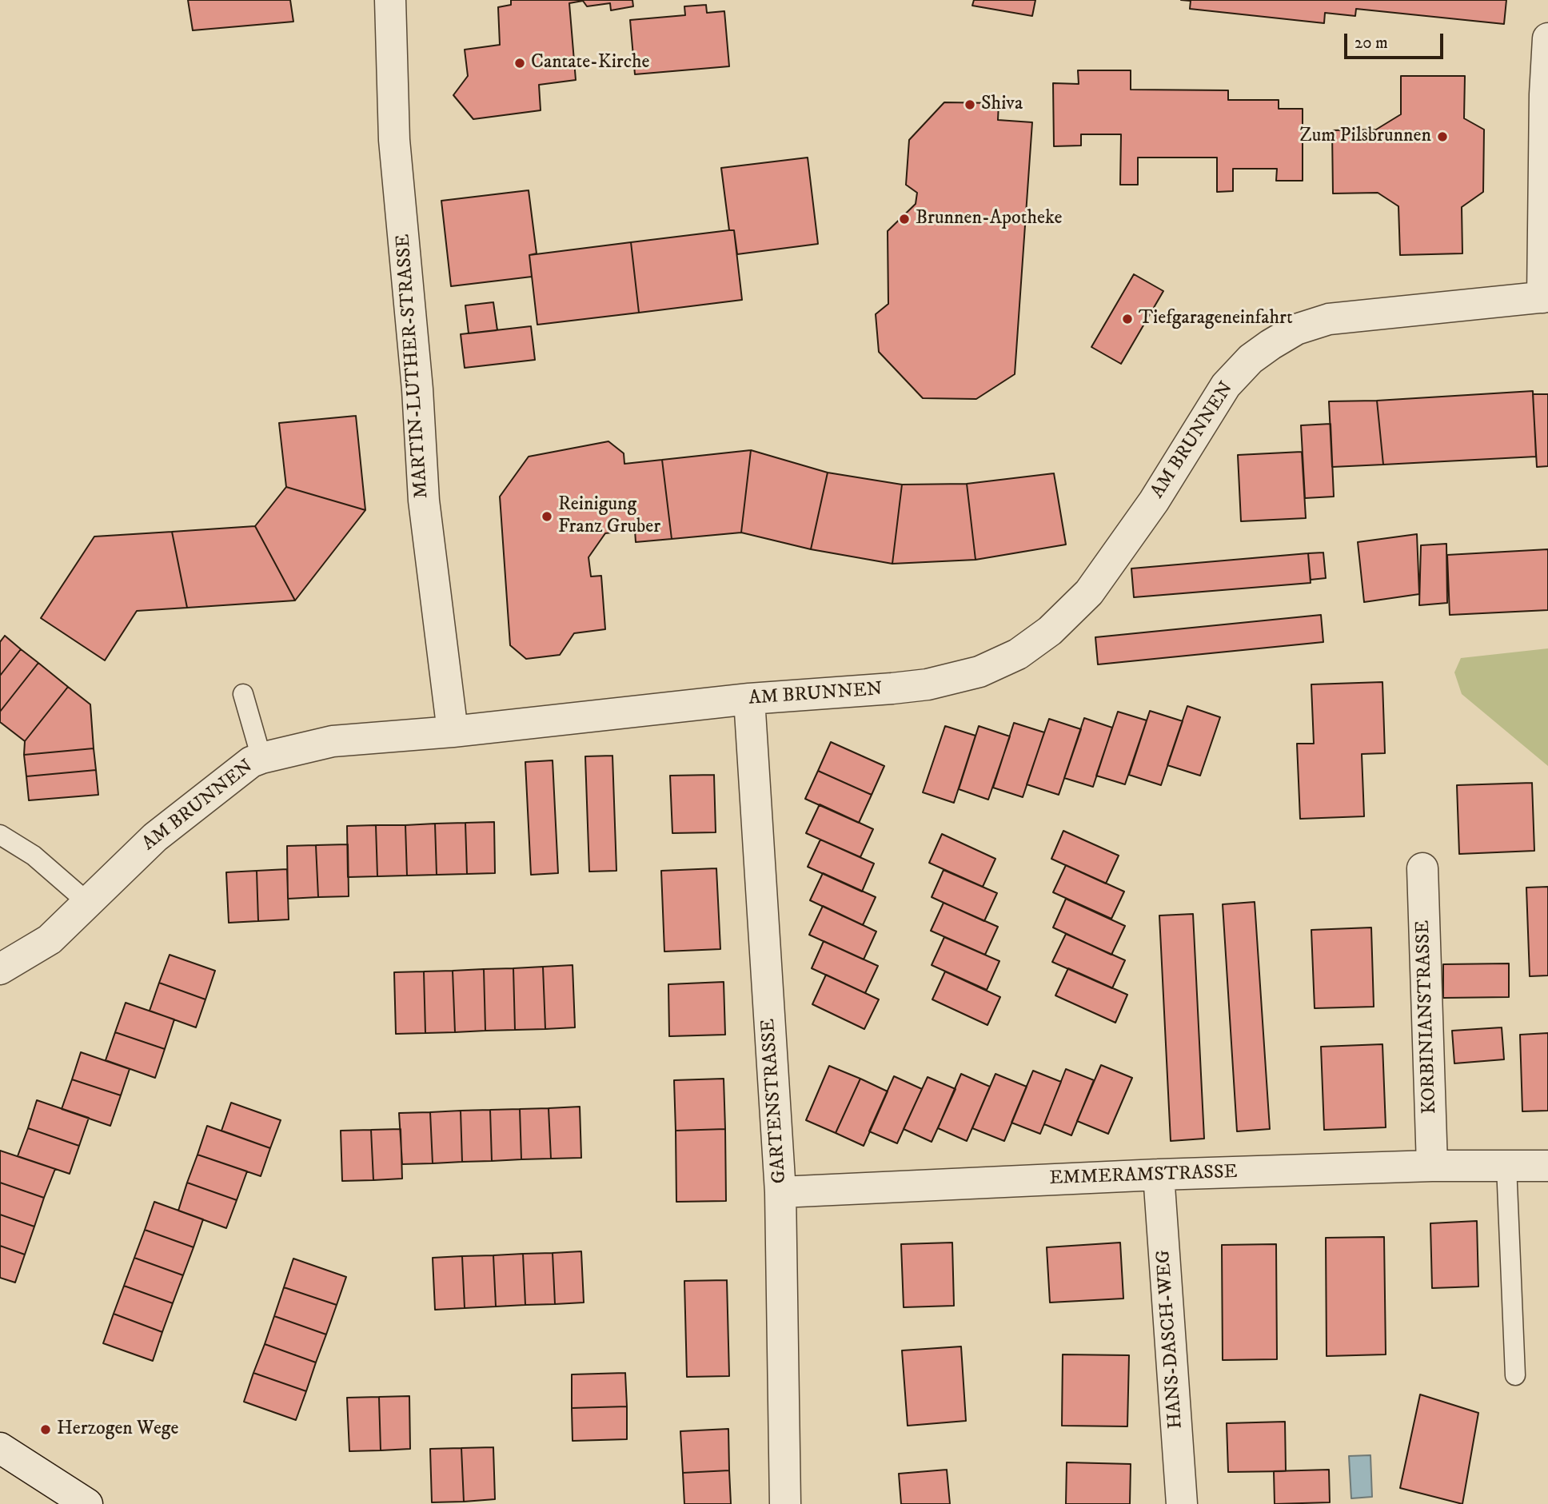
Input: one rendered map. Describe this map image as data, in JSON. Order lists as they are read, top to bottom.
{
  "streets": {
    "street": [
      "MARTIN-LUTHER-STRASSE",
      "AM BRUNNEN",
      "KORBINIANSTRASSE",
      "GARTENSTRASSE",
      "EMMERAMSTRASSE",
      "HANS-DASCH-WEG"
    ]
  },
  "crossings": [
    ["MARTIN-LUTHER-STRASSE", "AM BRUNNEN"],
    ["AM BRUNNEN", "GARTENSTRASSE"],
    ["KORBINIANSTRASSE", "EMMERAMSTRASSE"],
    ["GARTENSTRASSE", "EMMERAMSTRASSE"],
    ["EMMERAMSTRASSE", "HANS-DASCH-WEG"]
  ],
  "places": [
    "Cantate-Kirche",
    "Shiva",
    "Zum Pilsbrunnen",
    "Brunnen-Apotheke",
    "Tiefgarageneinfahrt",
    "Reinigung Franz Gruber",
    "Herzogen Wege"
  ],
  "scale_bar": "20 m"
}
